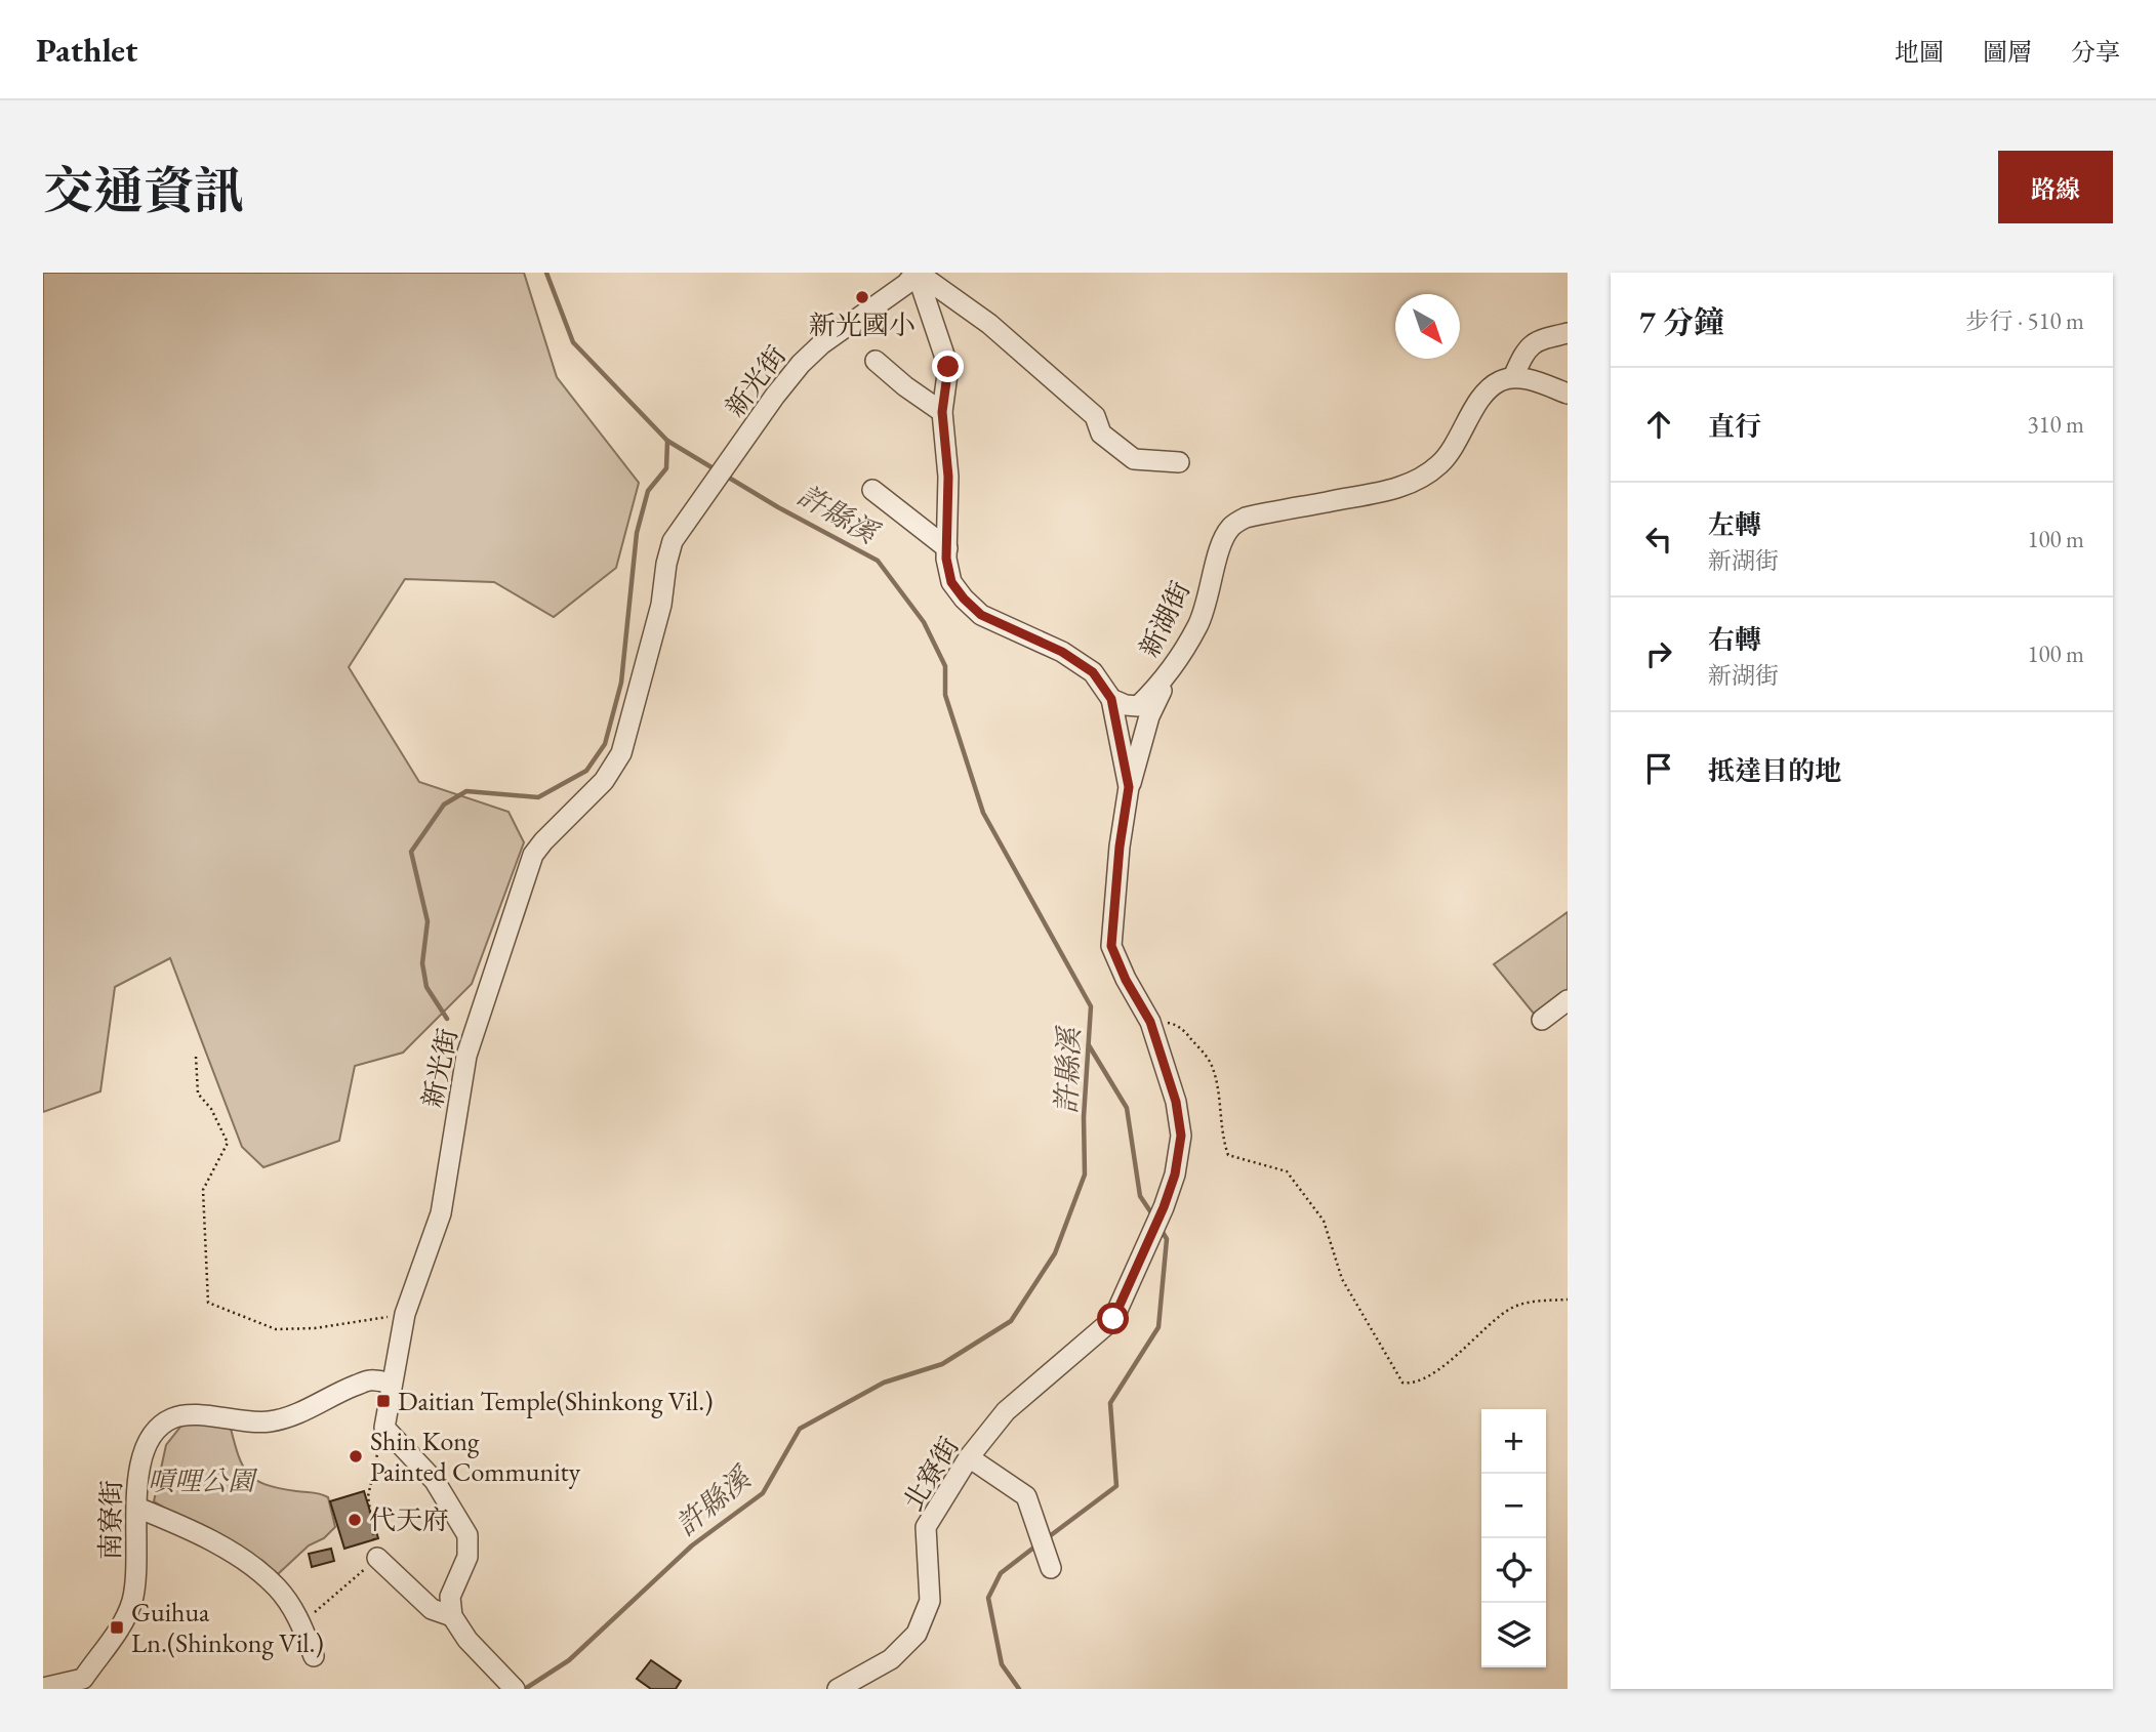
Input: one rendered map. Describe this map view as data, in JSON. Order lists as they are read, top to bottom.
{
  "streets": {
    "street": [
      "新光街",
      "新湖街",
      "北寮街",
      "南寮街"
    ]
  },
  "crossings": [
    ["新光街", "南寮街"]
  ],
  "water": ["許縣溪"],
  "parks": ["嗊哩公園"],
  "places": {
    "other": ["新光國小", "Shin Kong Painted Community", "代天府"],
    "transit": ["Daitian Temple(Shinkong Vil.)", "Guihua Ln.(Shinkong Vil.)"]
  },
  "north": "bottom right",
  "page": {
    "header": "Pathlet",
    "nav": ["地圖", "圖層", "分享"],
    "title": "交通資訊",
    "buttons": "路線",
    "heading": ["7 分鐘", "步行 · 510 m"],
    "list": [
      ["直行", "310 m"],
      ["左轉", "新湖街", "100 m"],
      ["右轉", "新湖街", "100 m"],
      "抵達目的地"
    ],
    "map_buttons": ["+", "−"]
  }
}
